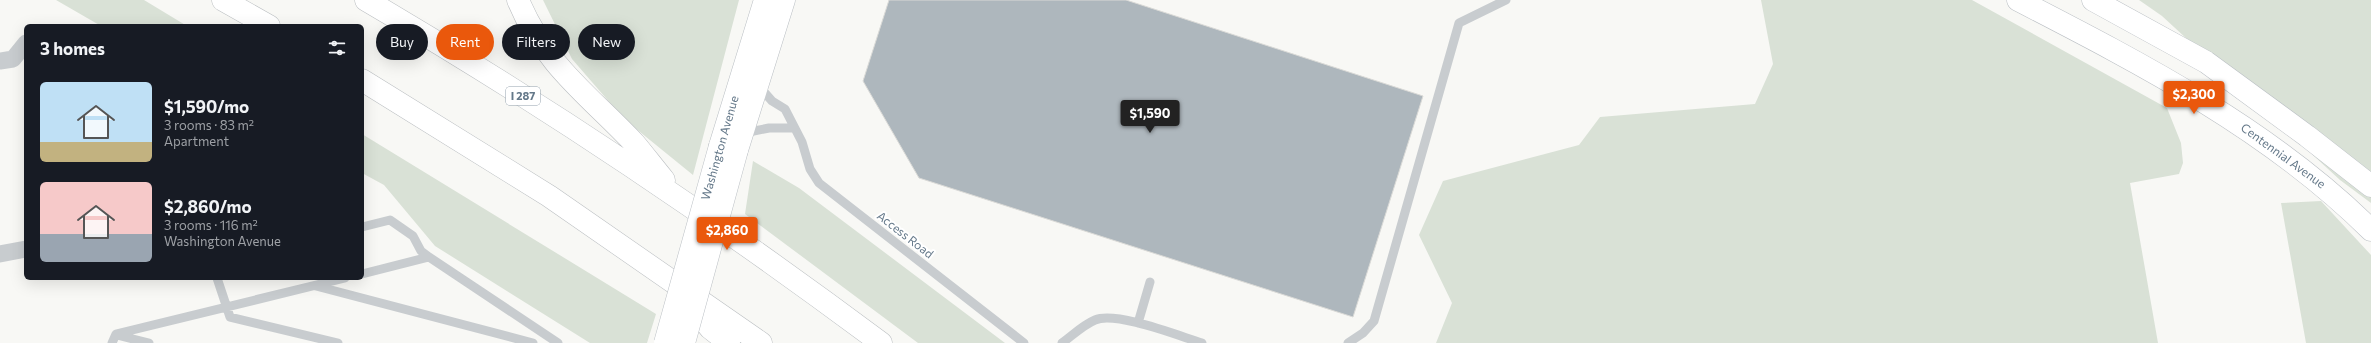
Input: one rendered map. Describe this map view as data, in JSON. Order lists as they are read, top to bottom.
{
  "streets": {
    "main road": ["I 287", "Washington Avenue", "Centennial Avenue"],
    "lane": ["Access Road"]
  },
  "crossings": [
    ["Washington Avenue", "Access Road"]
  ],
  "page": {
    "chip": [
      "Buy",
      "Rent",
      "Filters",
      "New"
    ],
    "heading": "3 homes",
    "list": [
      {
        "name": "$1,590/mo",
        "note": "3 rooms · 83 m² · Apartment"
      },
      {
        "name": "$2,860/mo",
        "note": "3 rooms · 116 m² · Washington Avenue"
      }
    ],
    "price": ["$2,300", "$1,590", "$2,860"]
  }
}
